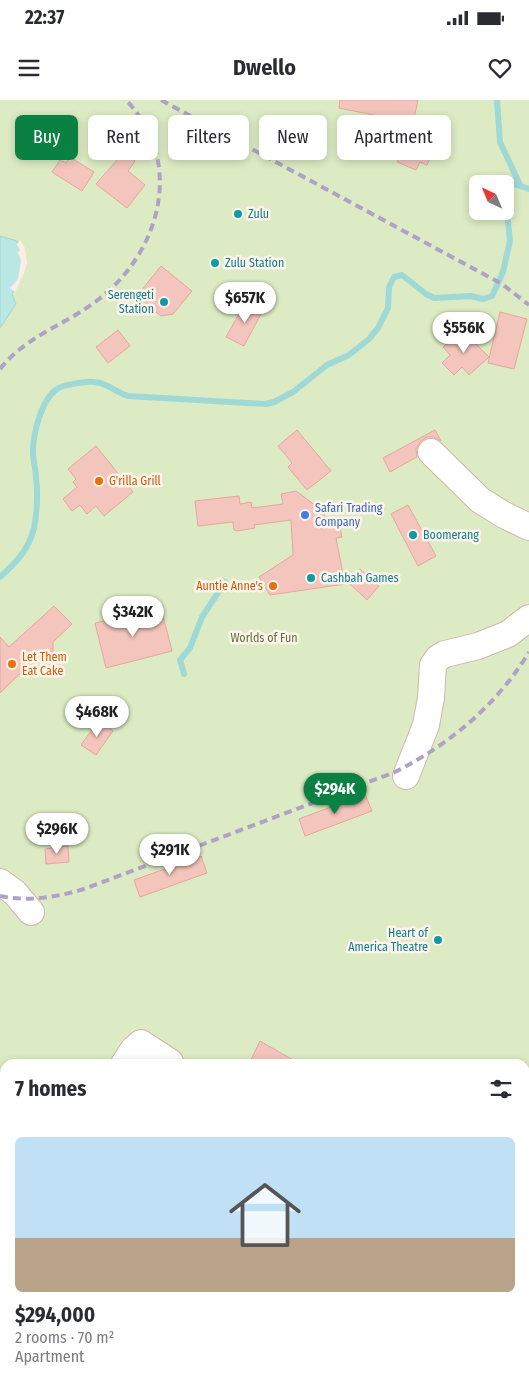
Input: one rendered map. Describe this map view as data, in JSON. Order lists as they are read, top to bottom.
{
  "parks": ["Worlds of Fun"],
  "places": [
    "Zulu",
    "Zulu Station",
    "Serengeti Station",
    "G'rilla Grill",
    "Safari Trading Company",
    "Boomerang",
    "Cashbah Games",
    "Auntie Anne's",
    "Let Them Eat Cake",
    "Heart of America Theatre"
  ],
  "north": "top left",
  "page": {
    "status": "22:37",
    "header": "Dwello",
    "chip": [
      "Buy",
      "Rent",
      "Filters",
      "New",
      "Apartment"
    ],
    "price": [
      "$657K",
      "$556K",
      "$342K",
      "$468K",
      "$294K",
      "$296K",
      "$291K"
    ],
    "heading": "7 homes",
    "list": [
      {
        "name": "$294,000",
        "note": "2 rooms · 70 m² · Apartment"
      }
    ]
  }
}
